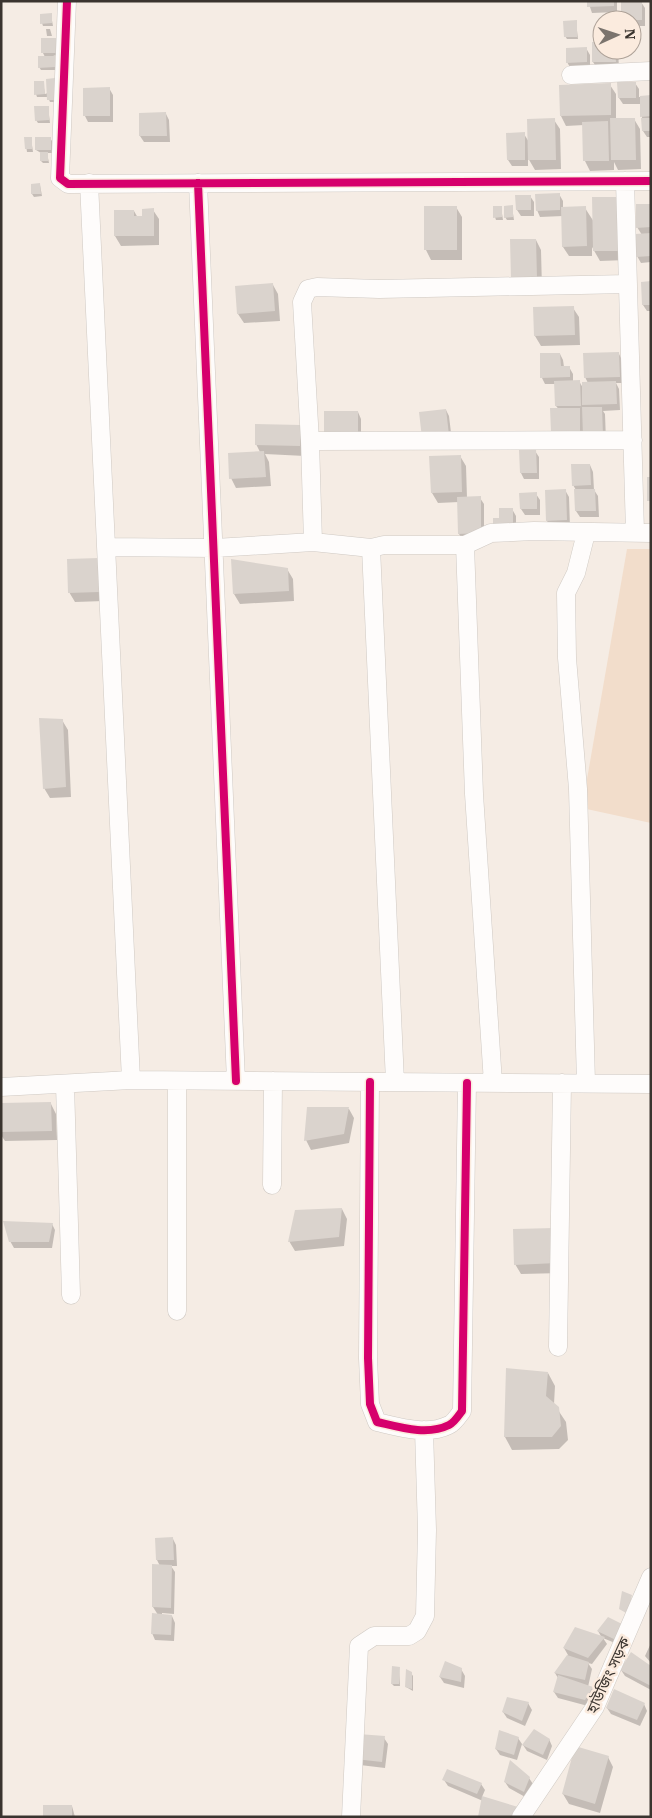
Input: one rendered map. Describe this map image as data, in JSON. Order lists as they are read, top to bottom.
{
  "streets": {
    "street": ["হাউজিং সড়ক"]
  },
  "north": "right"
}
